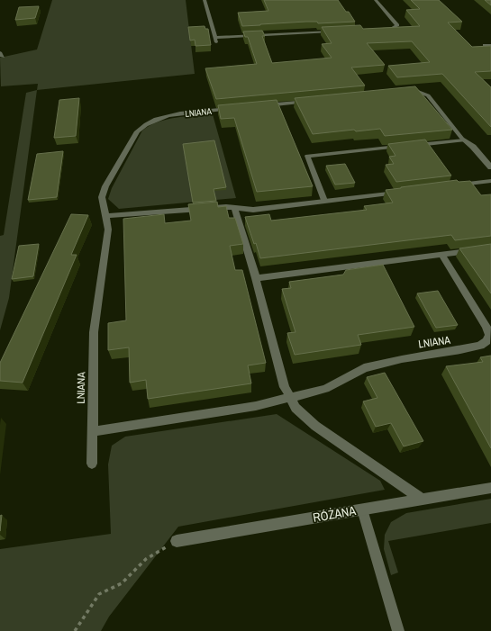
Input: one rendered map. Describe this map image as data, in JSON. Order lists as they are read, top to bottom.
{
  "streets": {
    "street": ["LNIANA", "RÓŻANA"]
  }
}
